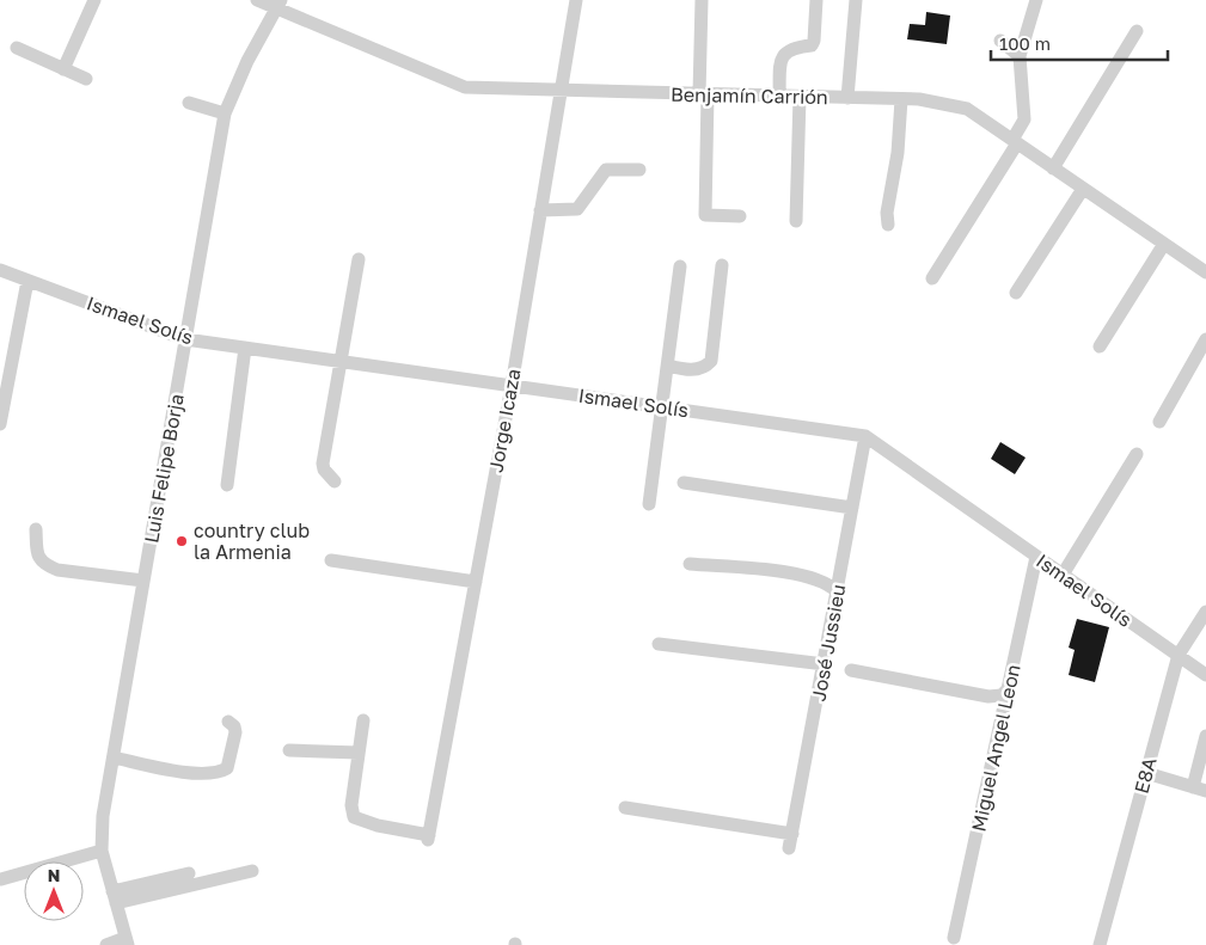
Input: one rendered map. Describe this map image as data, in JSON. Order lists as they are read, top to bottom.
{
  "streets": {
    "street": [
      "Benjamín Carrión",
      "Ismael Solís",
      "Jorge Icaza",
      "Luis Felipe Borja",
      "José Jussieu",
      "Miguel Angel Leon",
      "E8A"
    ]
  },
  "crossings": [
    ["Benjamín Carrión", "Jorge Icaza"],
    ["Benjamín Carrión", "Luis Felipe Borja"],
    ["Ismael Solís", "Jorge Icaza"],
    ["Ismael Solís", "Luis Felipe Borja"],
    ["Ismael Solís", "José Jussieu"],
    ["Ismael Solís", "Miguel Angel Leon"],
    ["Ismael Solís", "E8A"]
  ],
  "places": ["country club la Armenia"],
  "scale_bar": "100 m",
  "north": "top"
}
